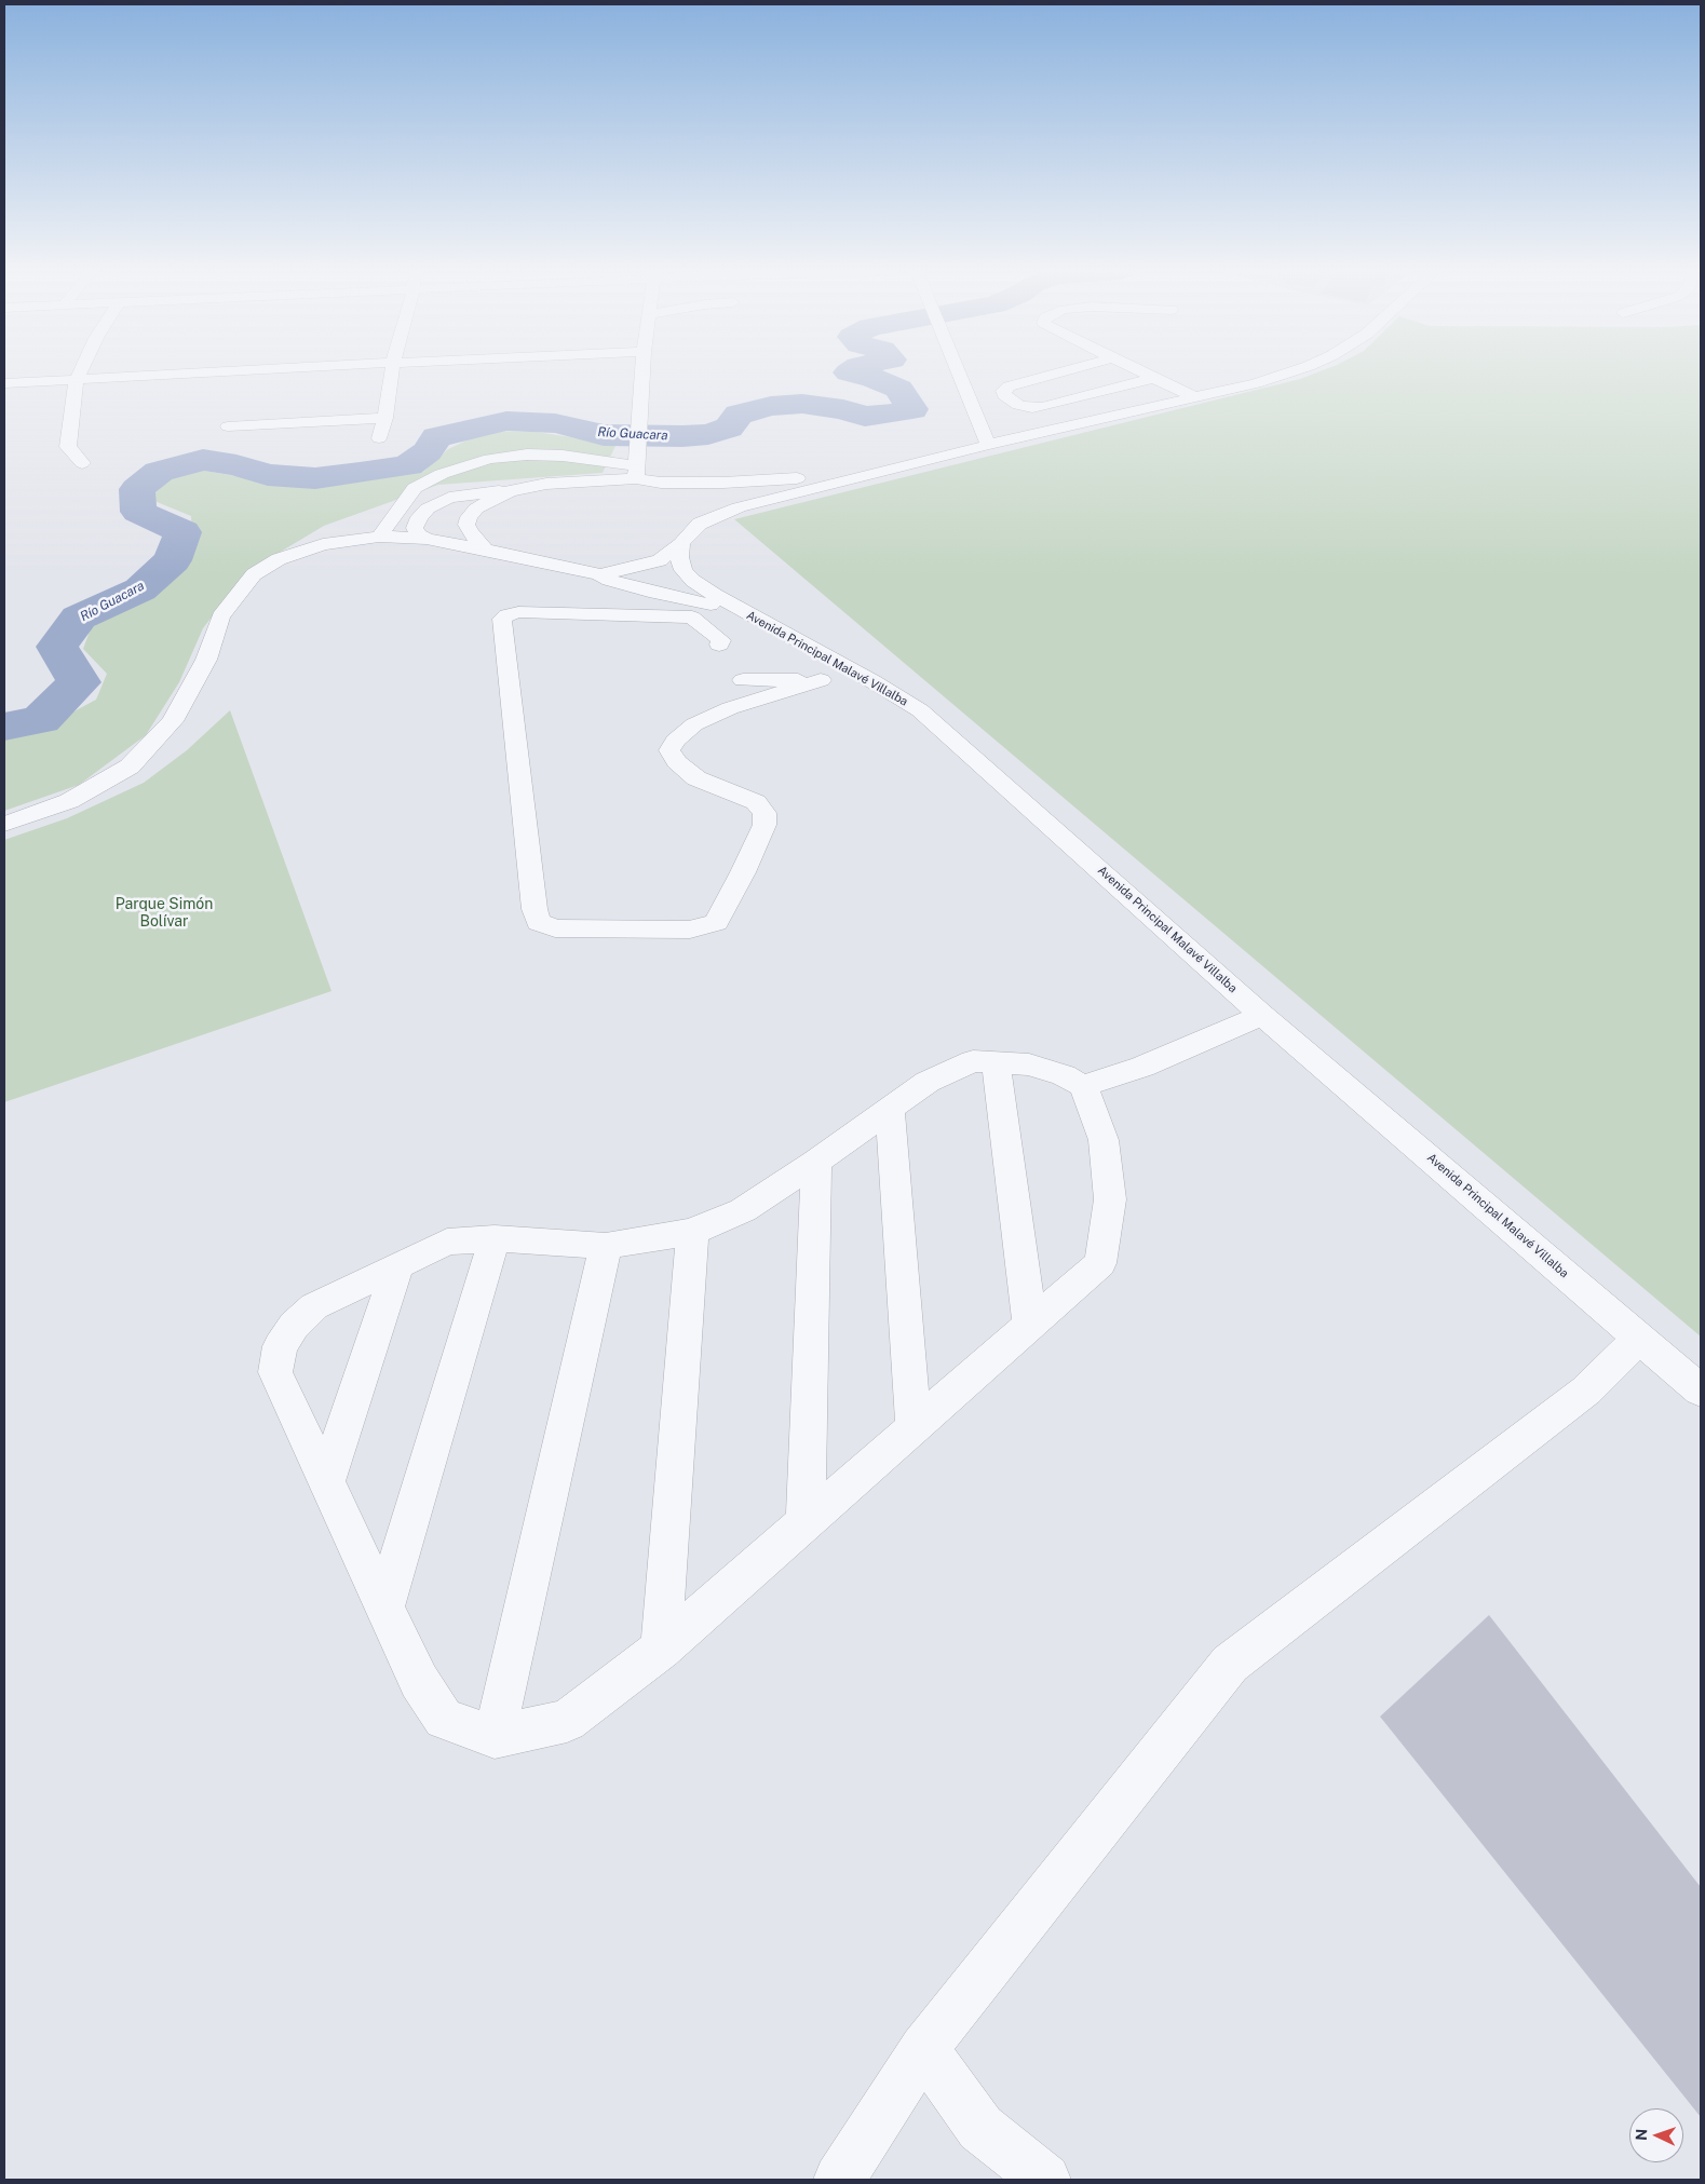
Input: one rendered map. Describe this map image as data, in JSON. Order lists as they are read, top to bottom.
{
  "streets": {
    "street": ["Avenida Principal Malavé Villalba"]
  },
  "water": ["Río Guacara"],
  "parks": ["Parque Simón Bolívar"],
  "north": "left"
}
